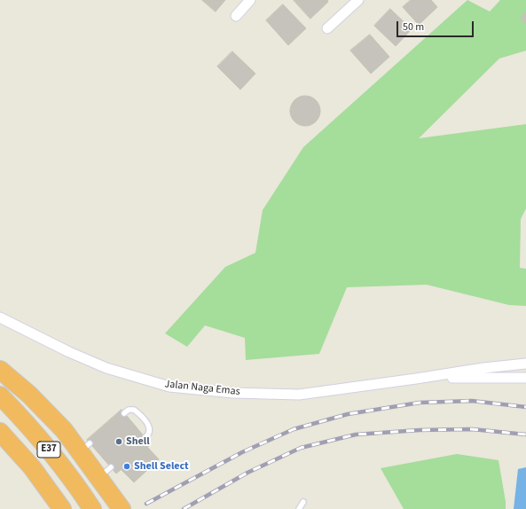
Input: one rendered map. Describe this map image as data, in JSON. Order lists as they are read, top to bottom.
{
  "streets": {
    "highway": ["E37"],
    "street": ["Jalan Naga Emas"]
  },
  "places": ["Shell", "Shell Select"],
  "scale_bar": "50 m"
}
